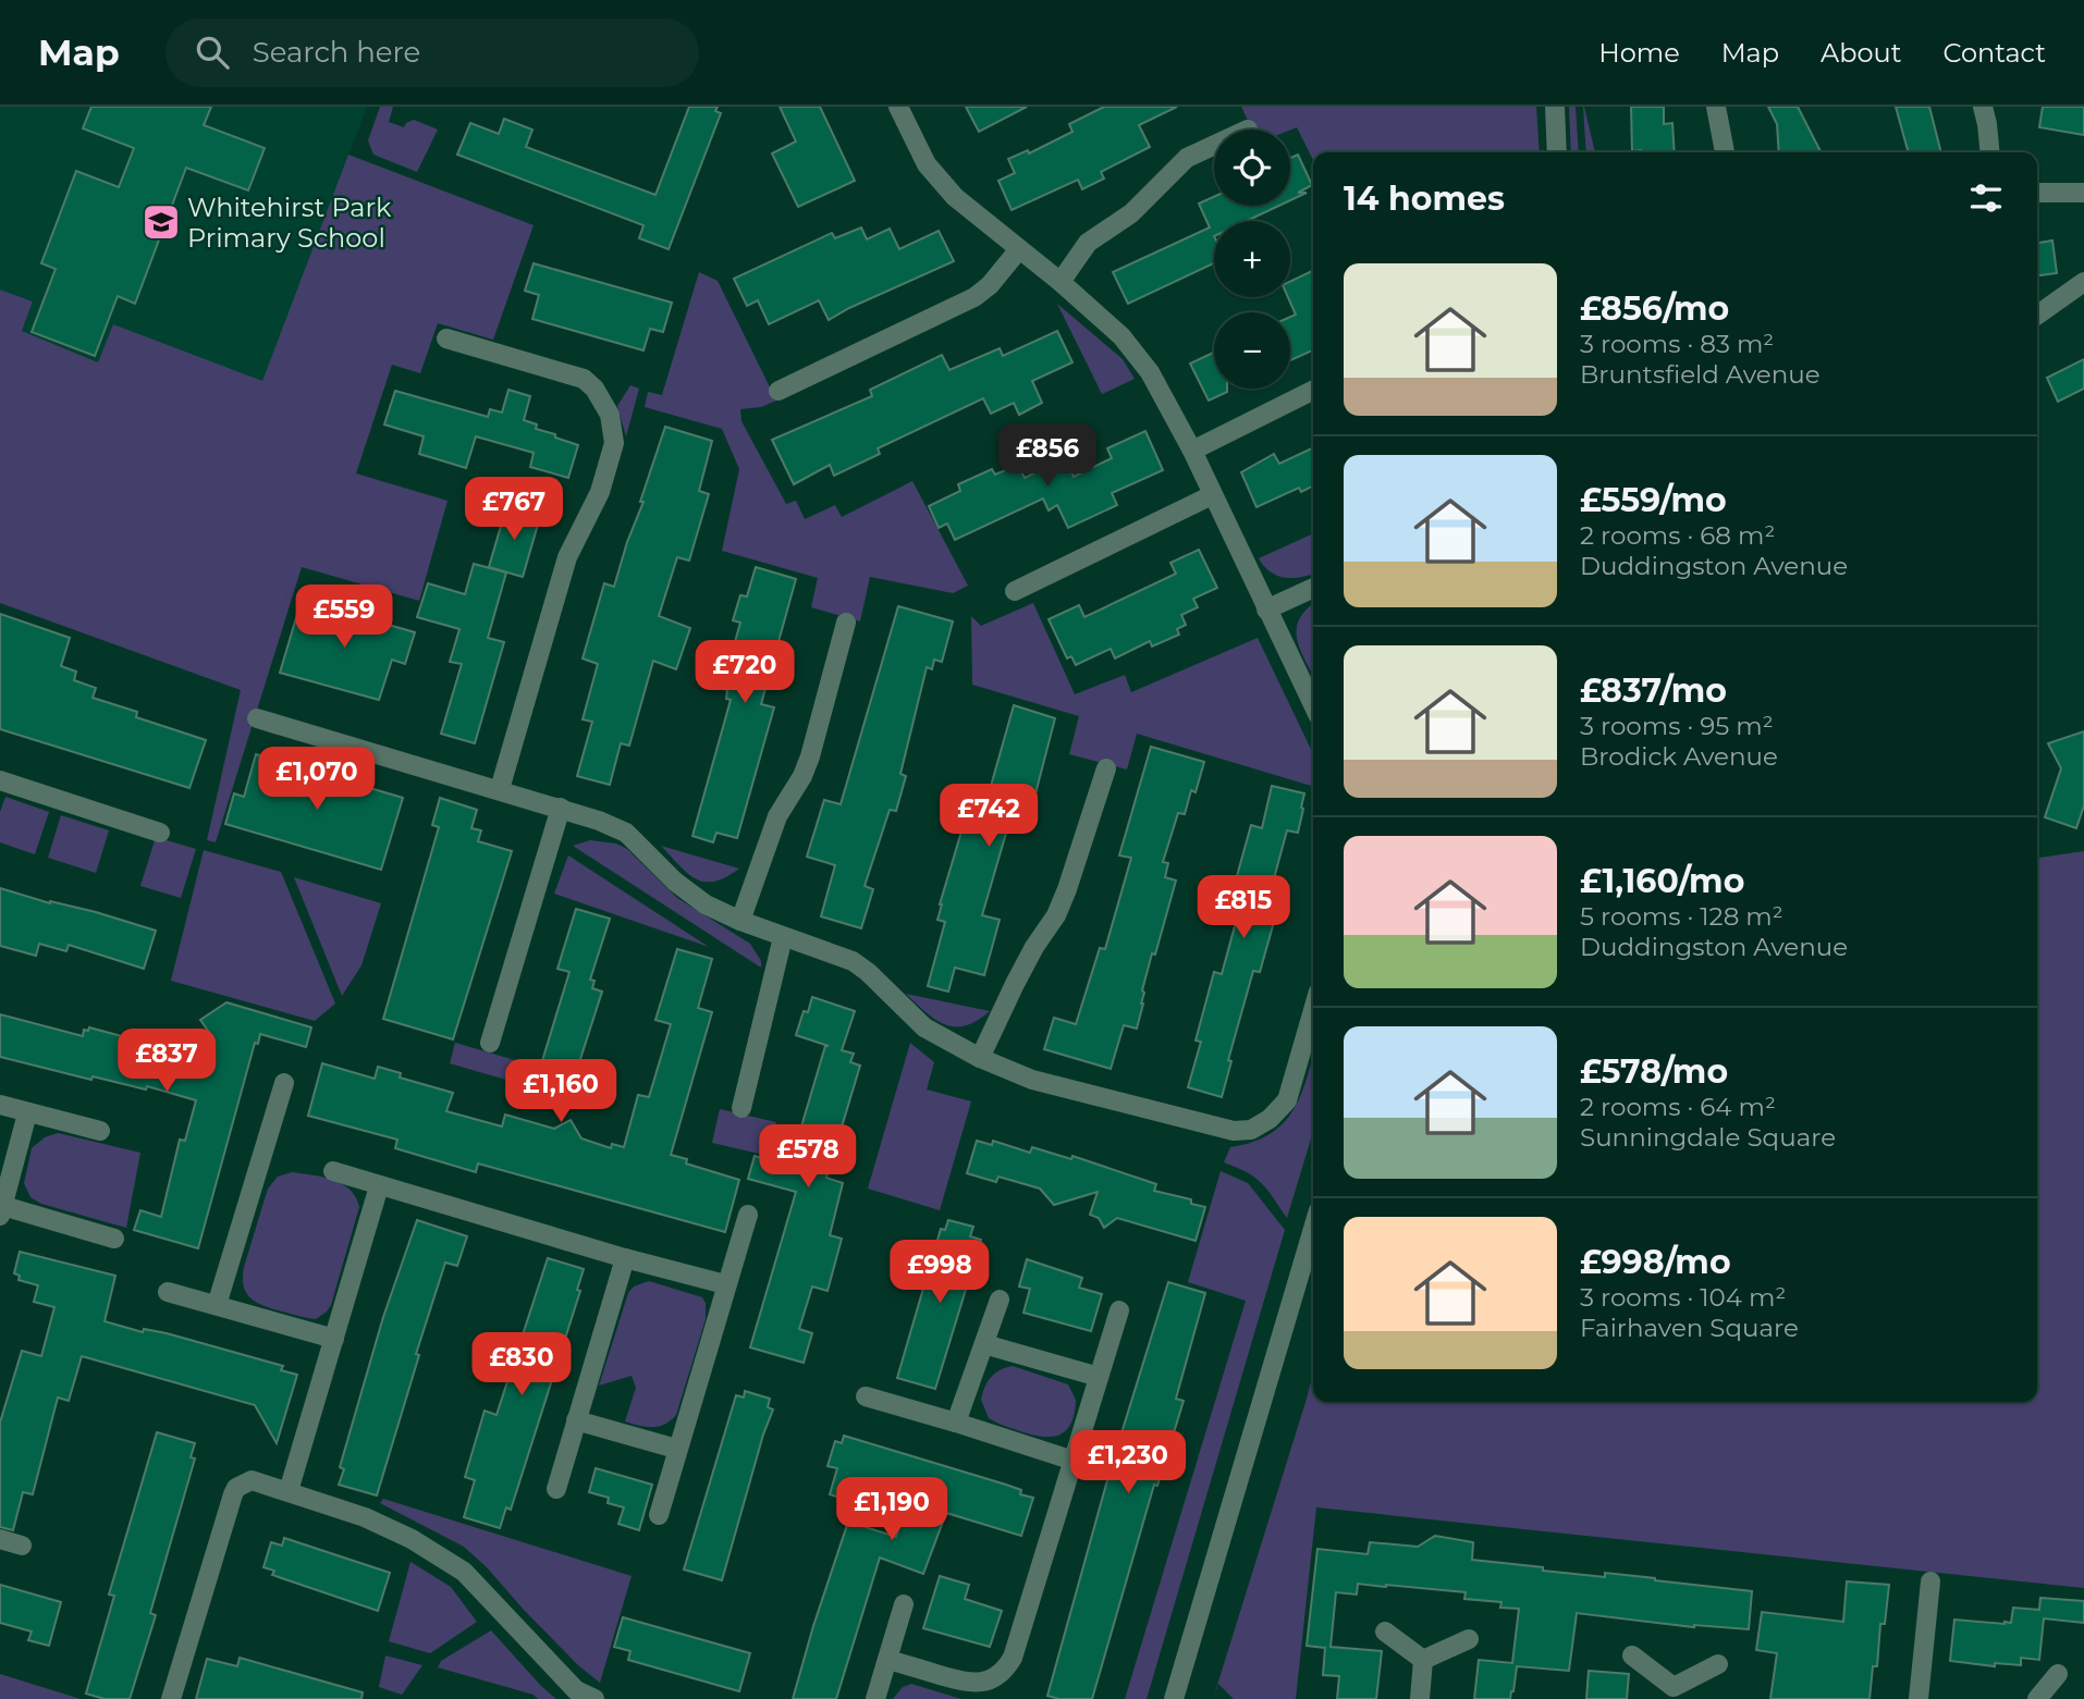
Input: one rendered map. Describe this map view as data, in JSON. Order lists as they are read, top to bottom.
{
  "places": {
    "school or university": ["Whitehirst Park Primary School"]
  },
  "page": {
    "header": "Map",
    "search": "Search here",
    "nav": [
      "Home",
      "Map",
      "About",
      "Contact"
    ],
    "map_buttons": ["+", "−"],
    "heading": "14 homes",
    "list": [
      {
        "name": "£856/mo",
        "note": "3 rooms · 83 m² · Bruntsfield Avenue"
      },
      {
        "name": "£559/mo",
        "note": "2 rooms · 68 m² · Duddingston Avenue"
      },
      {
        "name": "£837/mo",
        "note": "3 rooms · 95 m² · Brodick Avenue"
      },
      {
        "name": "£1,160/mo",
        "note": "5 rooms · 128 m² · Duddingston Avenue"
      },
      {
        "name": "£578/mo",
        "note": "2 rooms · 64 m² · Sunningdale Square"
      },
      {
        "name": "£998/mo",
        "note": "3 rooms · 104 m² · Fairhaven Square"
      }
    ],
    "price": [
      "£856",
      "£767",
      "£559",
      "£720",
      "£1,070",
      "£742",
      "£815",
      "£837",
      "£1,160",
      "£578",
      "£998",
      "£830",
      "£1,230",
      "£1,190"
    ]
  }
}
